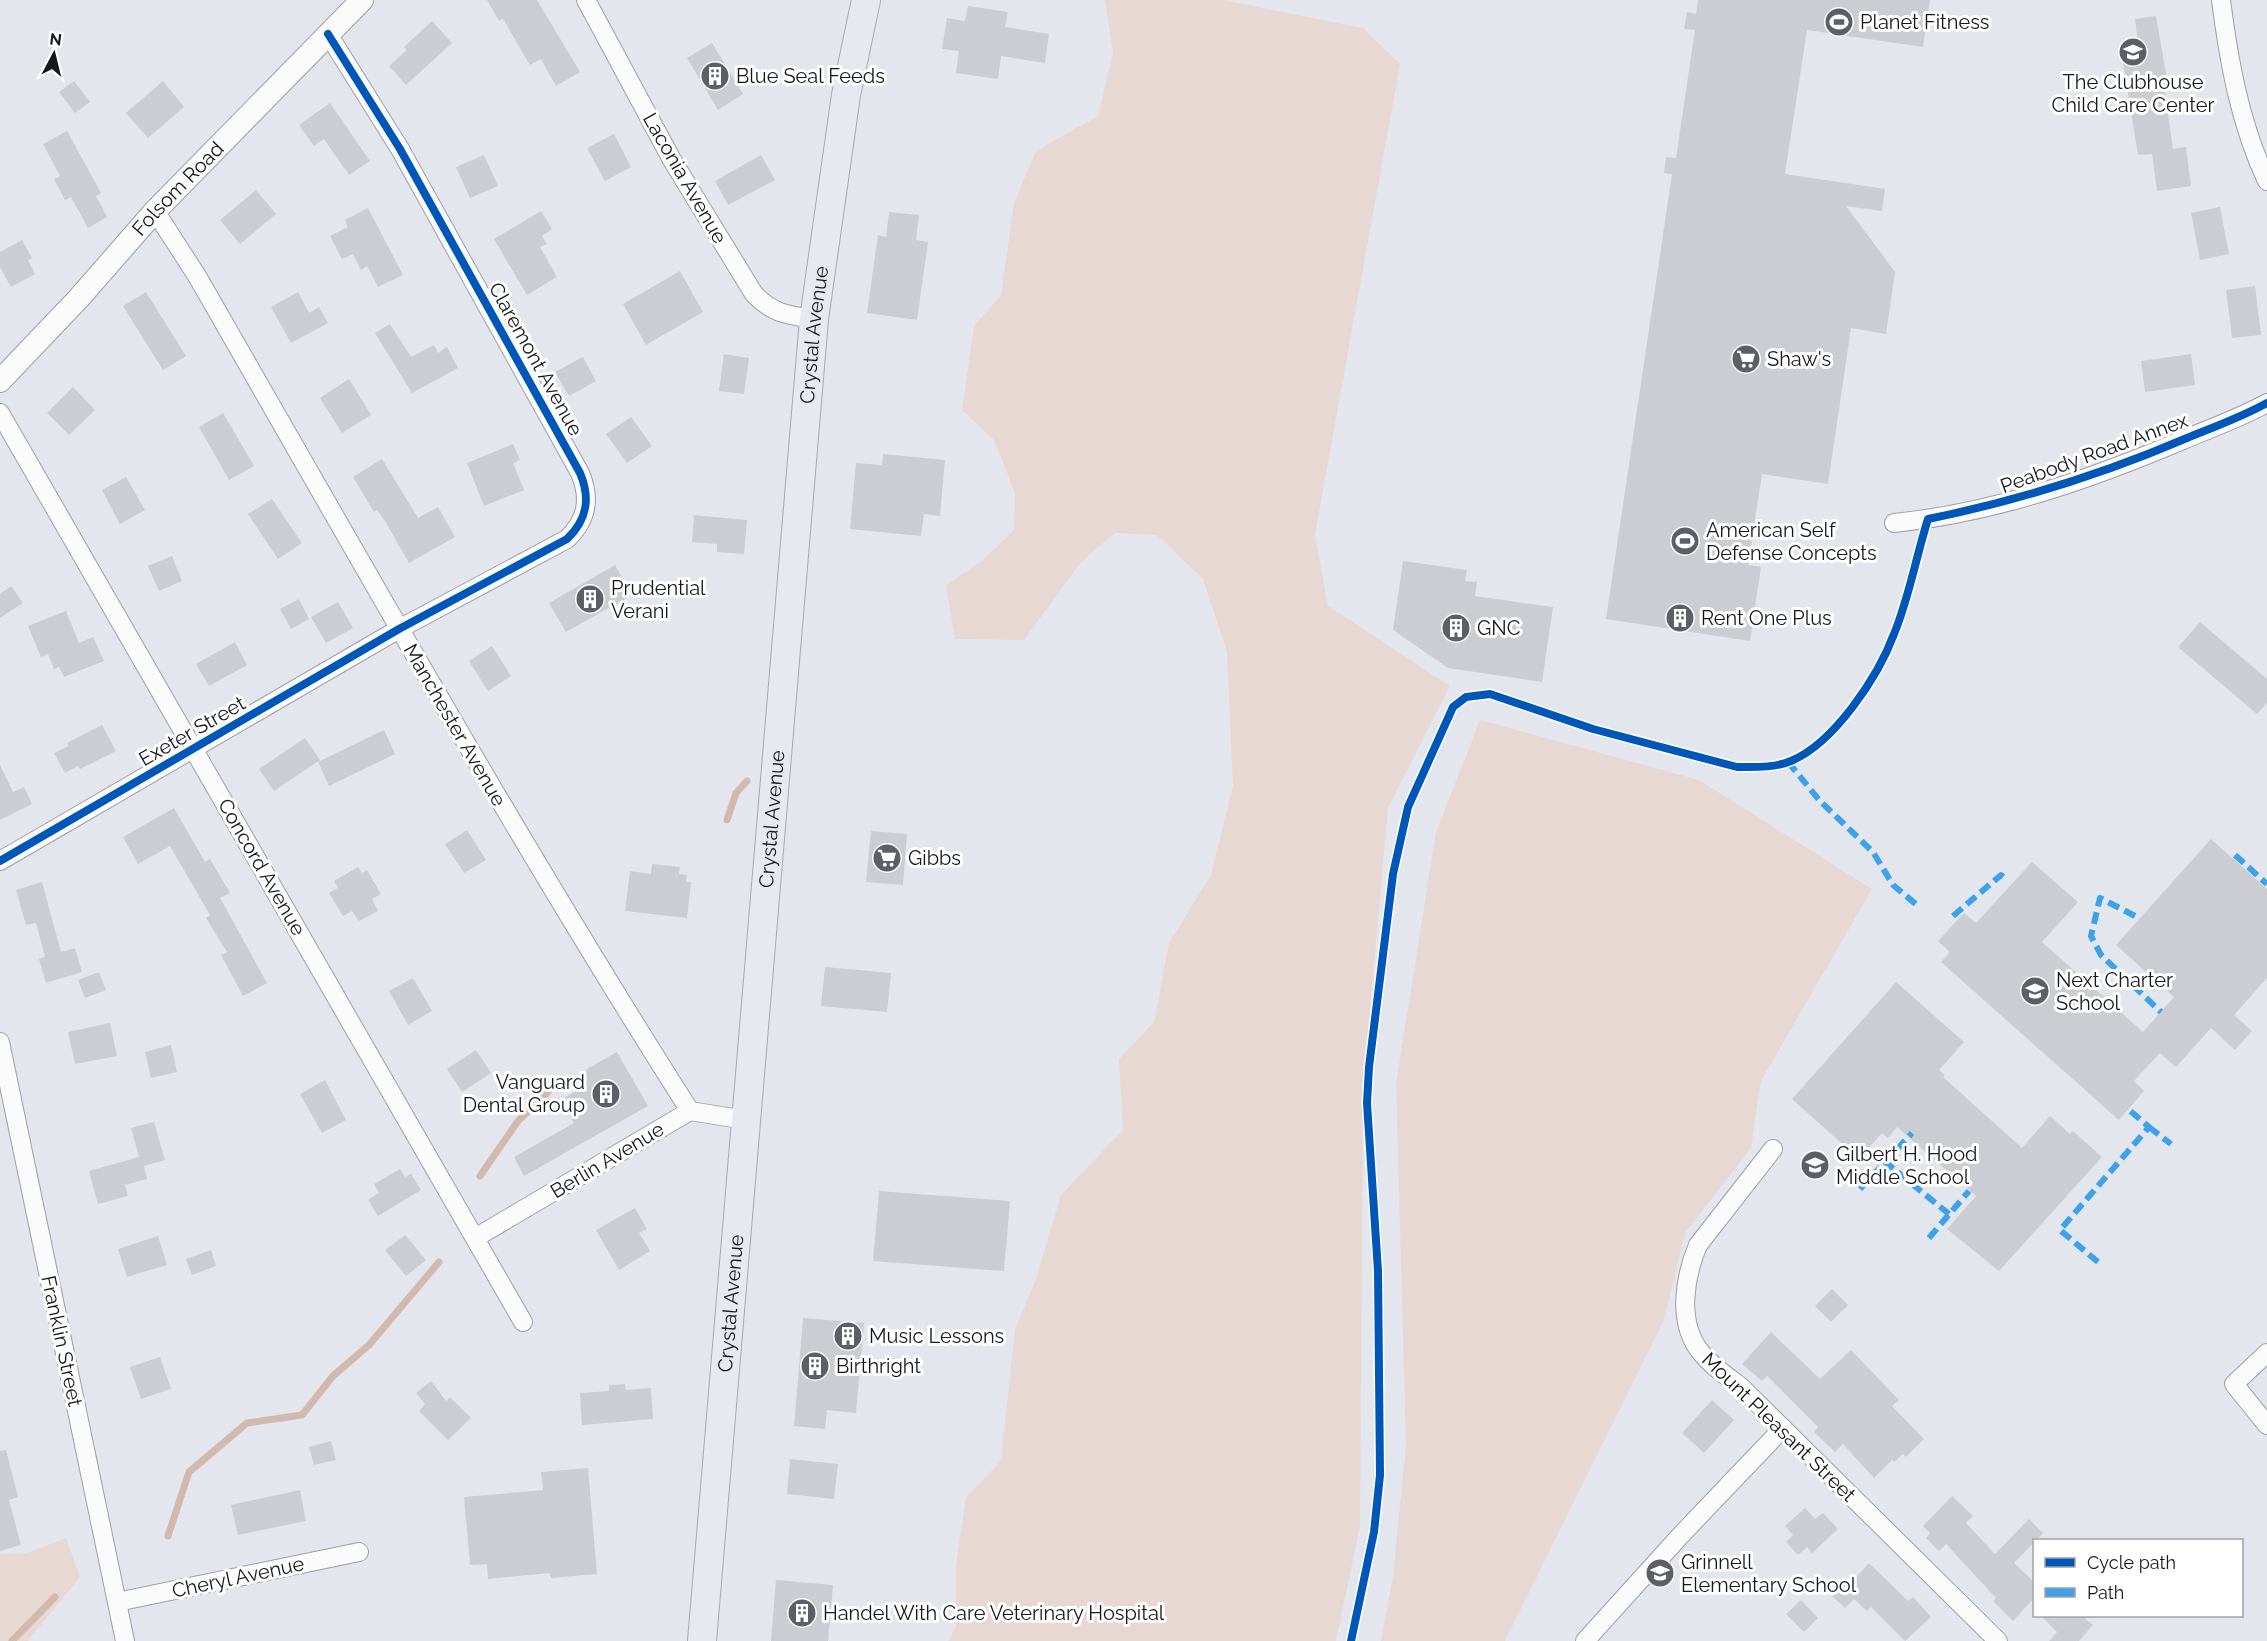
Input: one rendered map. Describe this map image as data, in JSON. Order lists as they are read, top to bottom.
{
  "streets": {
    "main road": ["Crystal Avenue"],
    "street": [
      "Laconia Avenue",
      "Folsom Road",
      "Claremont Avenue",
      "Peabody Road Annex",
      "Manchester Avenue",
      "Exeter Street",
      "Concord Avenue",
      "Berlin Avenue",
      "Franklin Street",
      "Mount Pleasant Street",
      "Cheryl Avenue"
    ]
  },
  "crossings": [
    ["Laconia Avenue", "Crystal Avenue"],
    ["Folsom Road", "Claremont Avenue"],
    ["Folsom Road", "Manchester Avenue"],
    ["Claremont Avenue", "Manchester Avenue"],
    ["Claremont Avenue", "Exeter Street"],
    ["Manchester Avenue", "Exeter Street"],
    ["Manchester Avenue", "Berlin Avenue"],
    ["Exeter Street", "Concord Avenue"],
    ["Concord Avenue", "Berlin Avenue"],
    ["Franklin Street", "Cheryl Avenue"]
  ],
  "places": {
    "sports": ["Planet Fitness", "American Self Defense Concepts"],
    "school or university": [
      "The Clubhouse Child Care Center",
      "Next Charter School",
      "Gilbert H. Hood Middle School",
      "Grinnell Elementary School"
    ],
    "building": [
      "Blue Seal Feeds",
      "Prudential Verani",
      "Rent One Plus",
      "GNC",
      "Vanguard Dental Group",
      "Music Lessons",
      "Birthright",
      "Handel With Care Veterinary Hospital"
    ],
    "supermarket": ["Shaw's", "Gibbs"]
  },
  "legend": ["Cycle path", "Path"],
  "north": "top"
}
